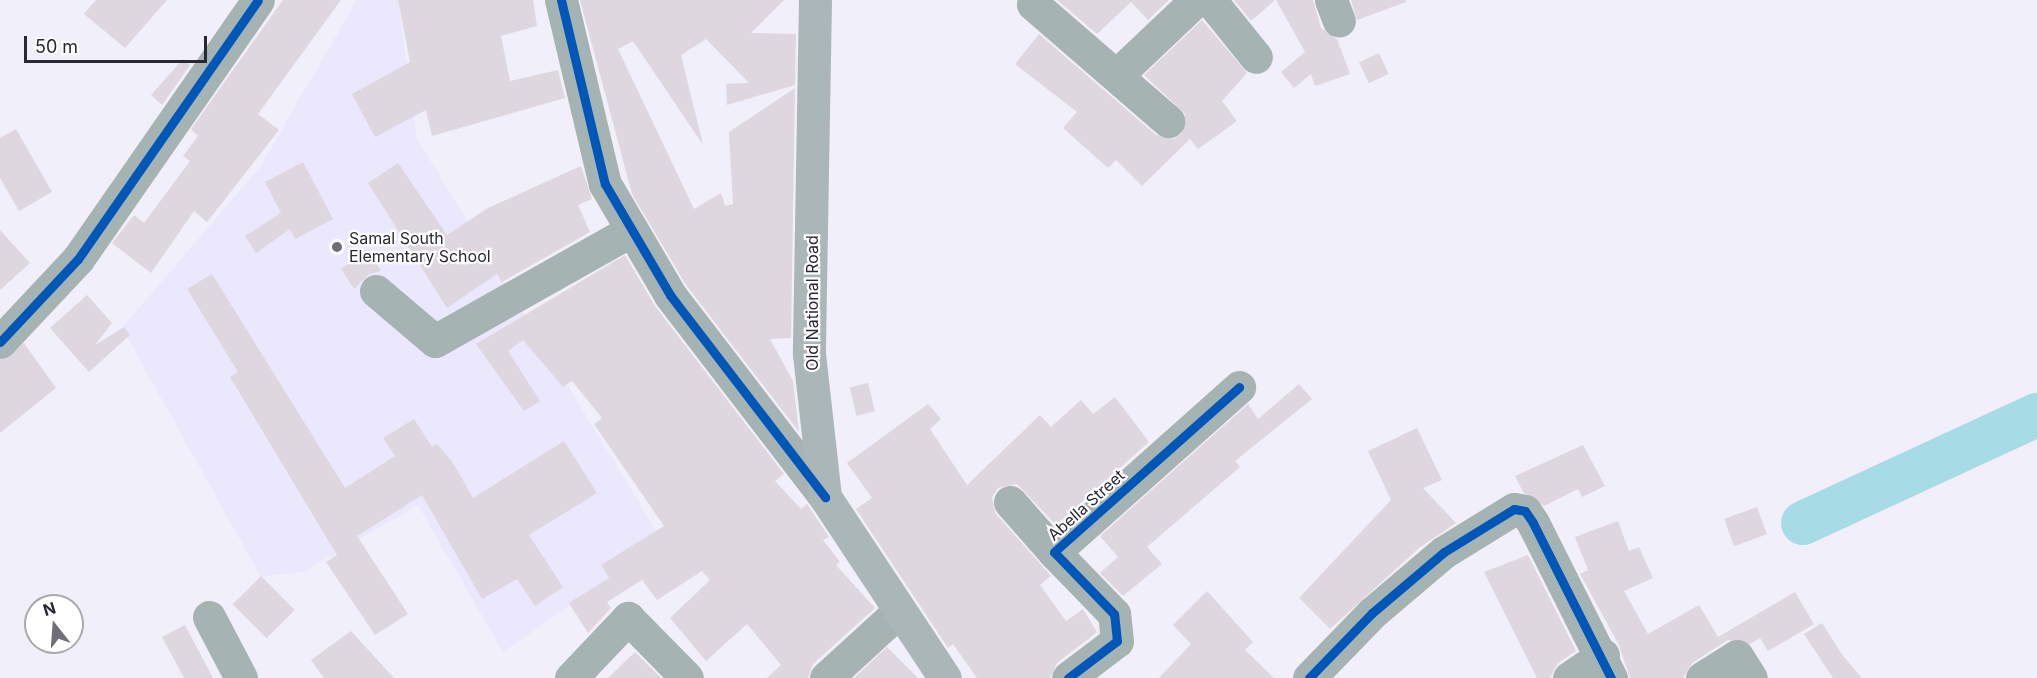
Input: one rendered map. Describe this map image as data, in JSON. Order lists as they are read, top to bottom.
{
  "streets": {
    "main road": ["Old National Road"],
    "street": ["Abella Street"]
  },
  "places": ["Samal South Elementary School"],
  "scale_bar": "50 m",
  "north": "top"
}
